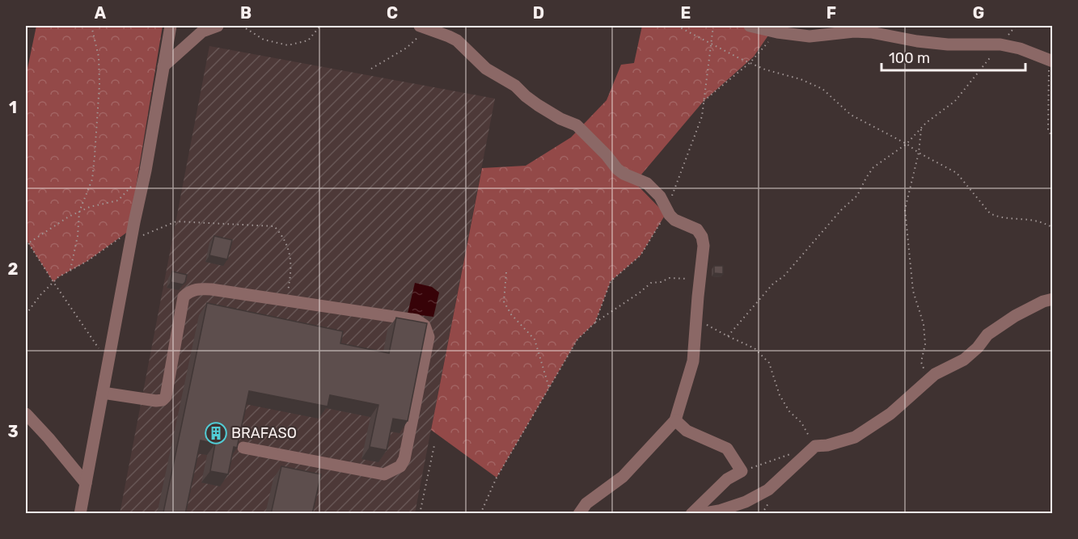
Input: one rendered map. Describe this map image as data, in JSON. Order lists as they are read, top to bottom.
{
  "places": {
    "building": ["BRAFASO"]
  },
  "scale_bar": "100 m",
  "grid": {
    "columns": [
      "A",
      "B",
      "C",
      "D",
      "E",
      "F",
      "G"
    ],
    "rows": ["1", "2", "3"]
  }
}
